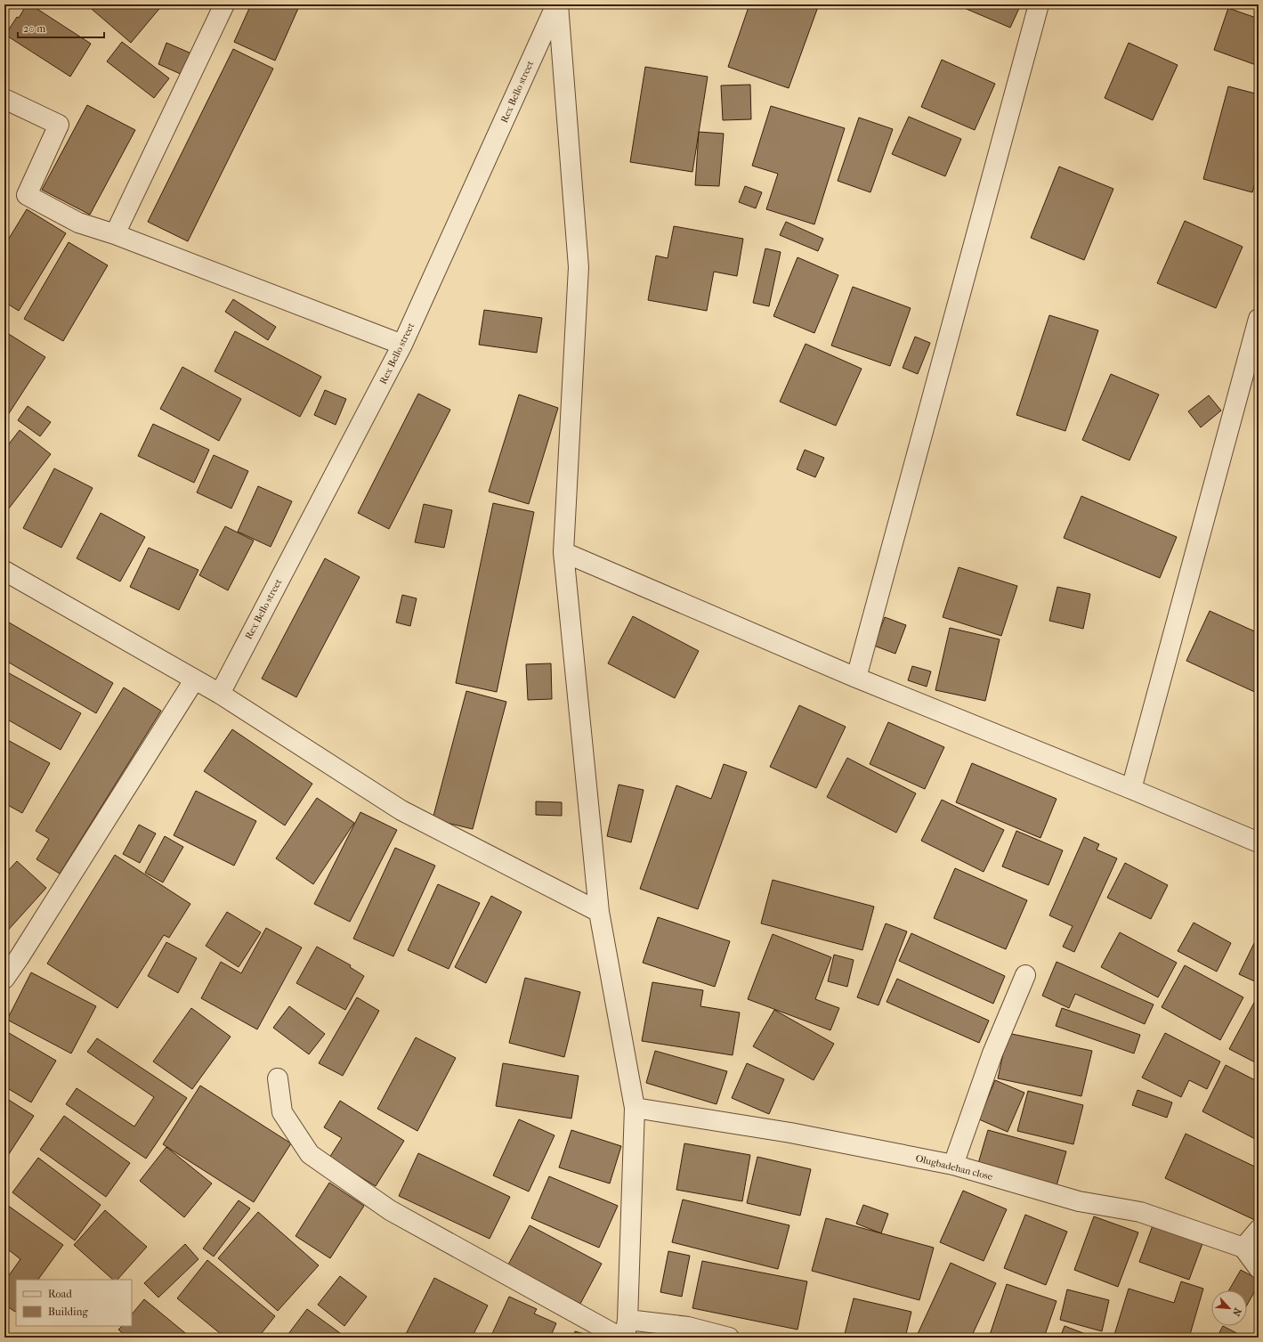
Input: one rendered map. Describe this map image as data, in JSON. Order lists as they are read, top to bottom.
{
  "streets": {
    "street": ["Rex Bello street", "Olugbadehan close"]
  },
  "legend": ["Road", "Building"],
  "scale_bar": "20 m",
  "north": "bottom right"
}
